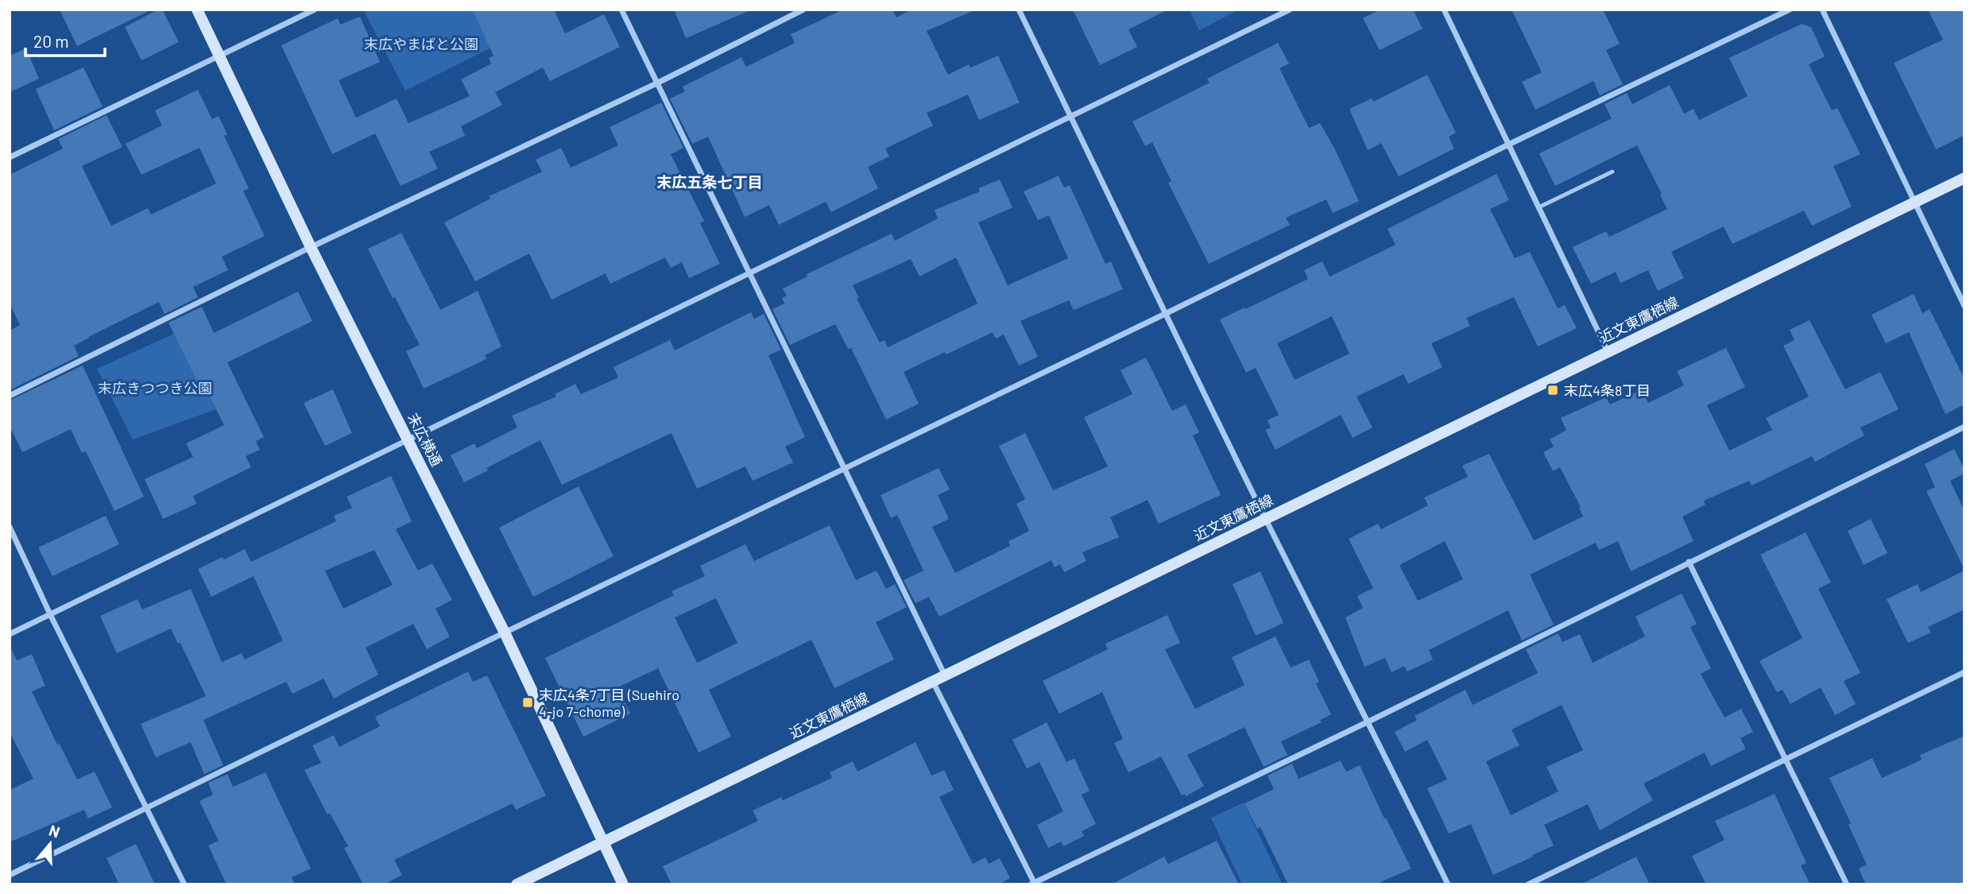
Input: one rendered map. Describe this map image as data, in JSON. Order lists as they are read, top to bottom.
{
  "streets": {
    "street": ["近文東鷹栖線", "末広横通"]
  },
  "crossings": [
    ["近文東鷹栖線", "末広横通"]
  ],
  "districts": ["末広五条七丁目"],
  "parks": ["末広やまばと公園", "末広きつつき公園"],
  "places": {
    "transit": ["末広4条8丁目", "末広4条7丁目 (Suehiro 4-jo 7-chome)"]
  },
  "scale_bar": "20 m",
  "north": "top"
}
